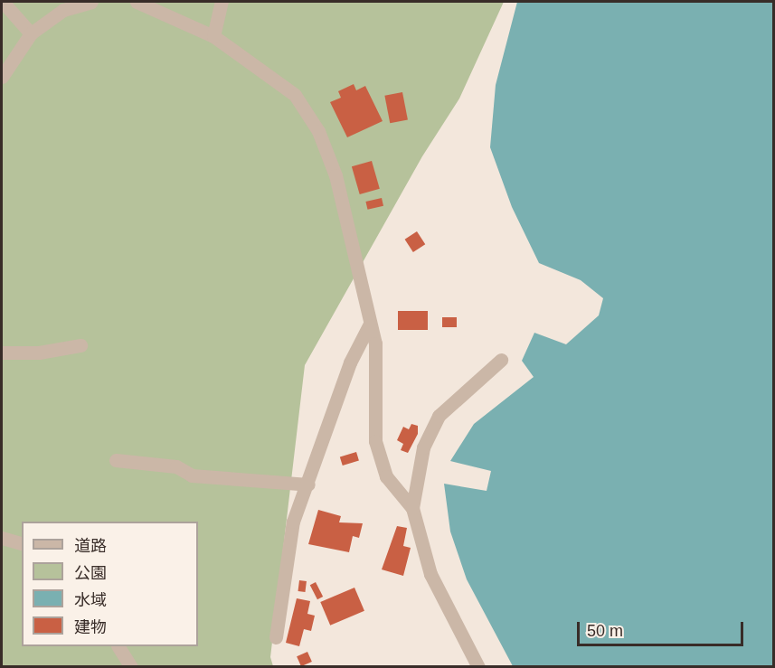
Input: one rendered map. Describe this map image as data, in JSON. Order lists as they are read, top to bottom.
{
  "legend": [
    "道路",
    "公園",
    "水域",
    "建物"
  ],
  "scale_bar": "50 m"
}
